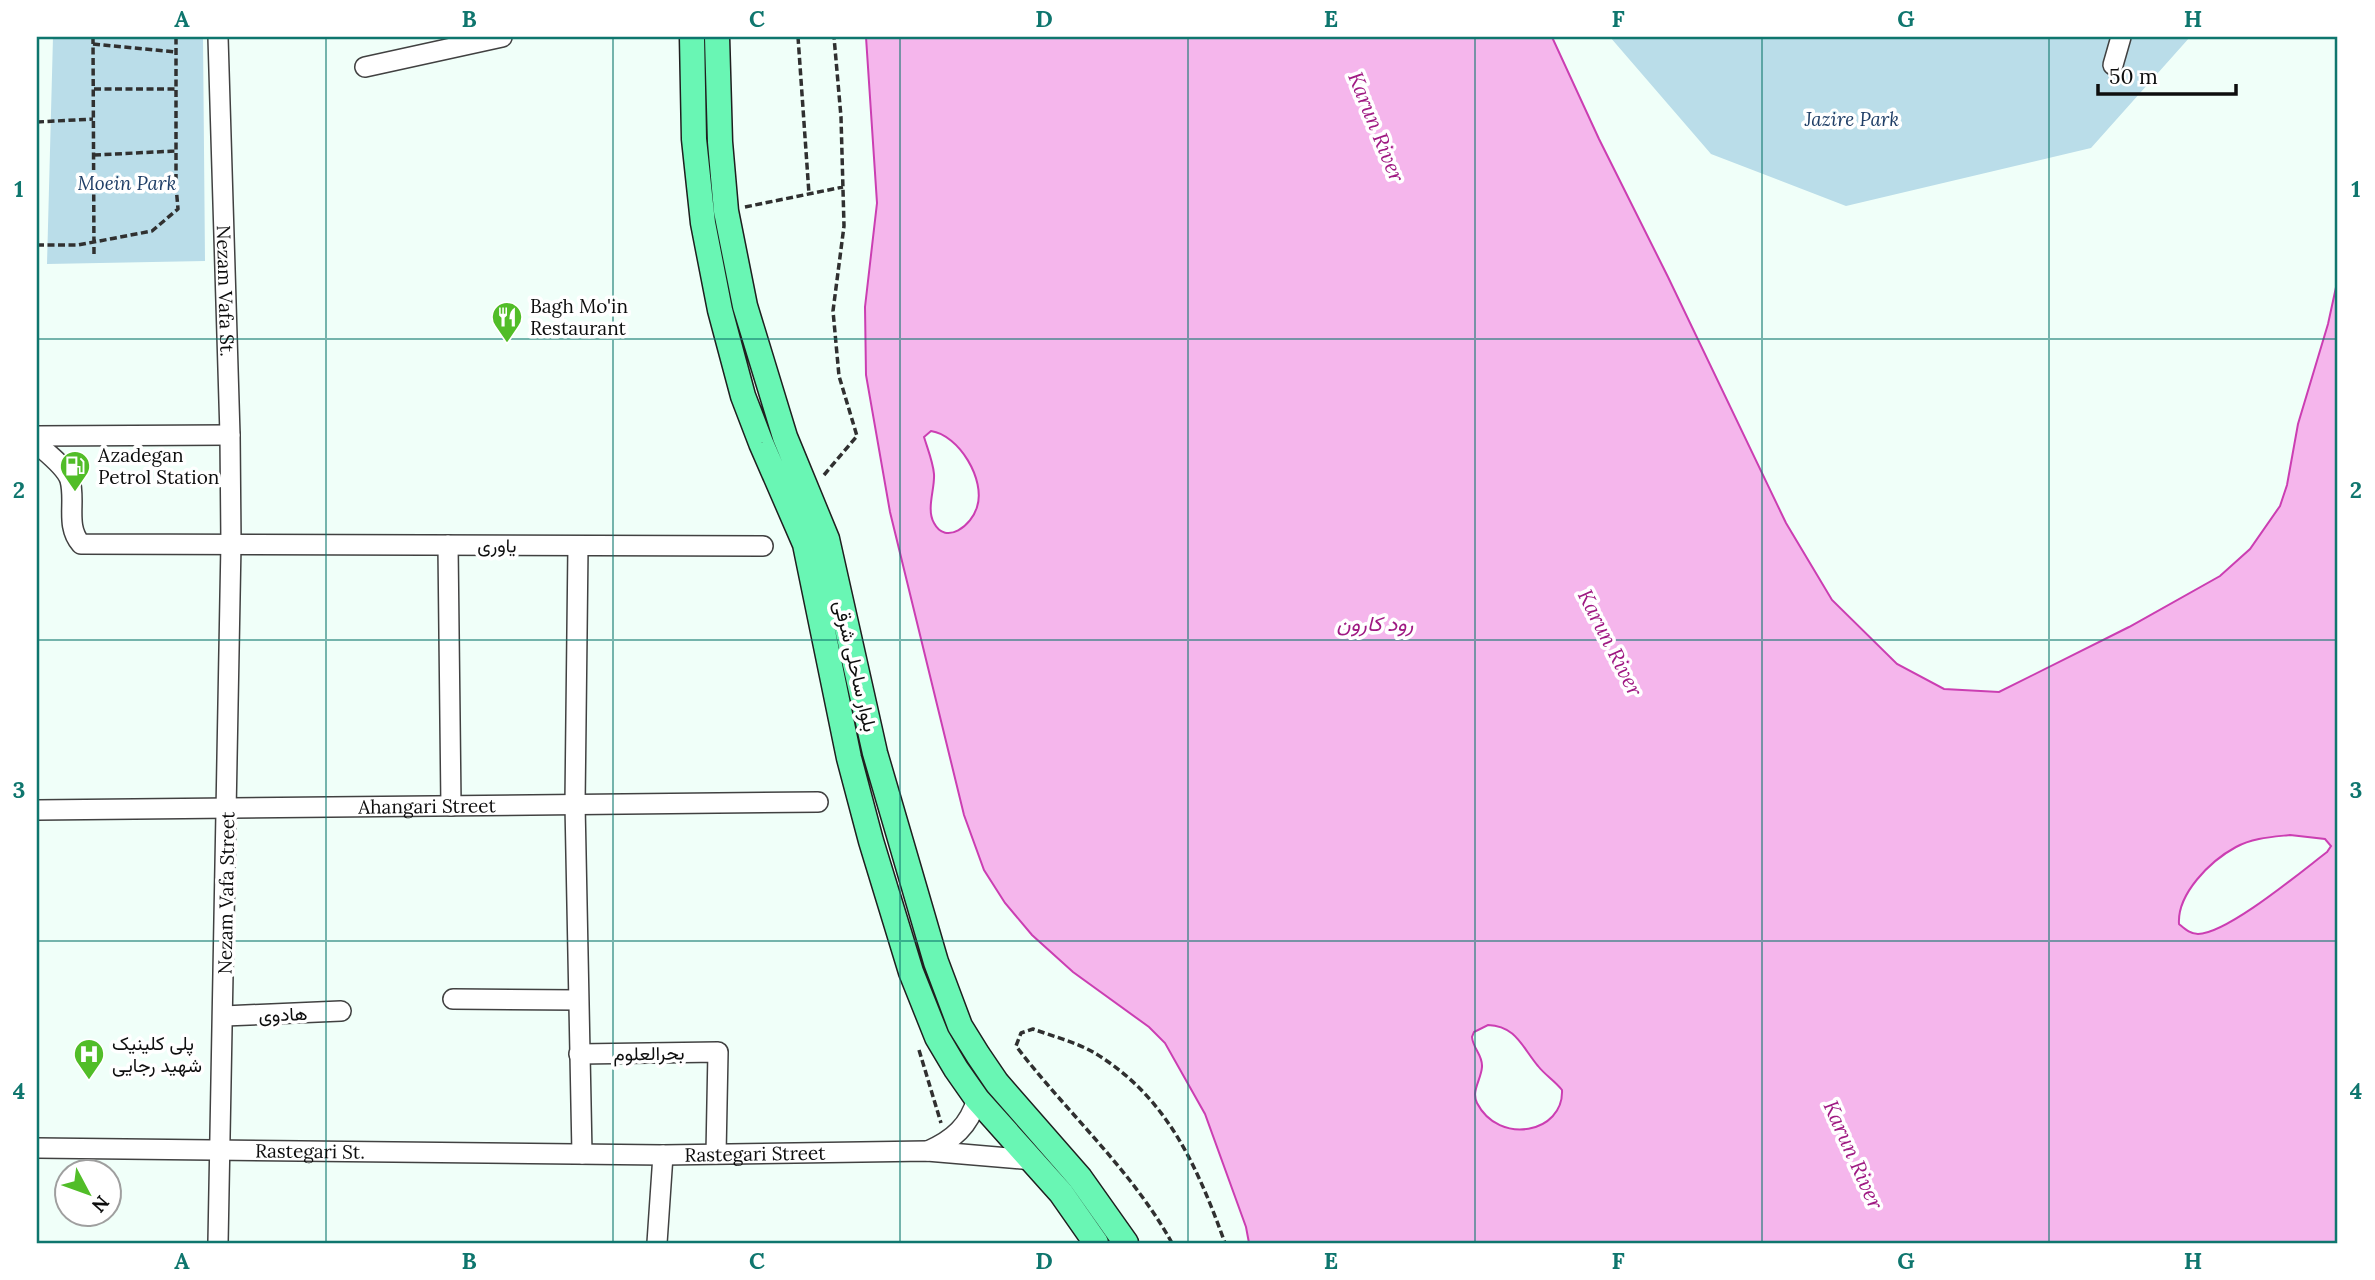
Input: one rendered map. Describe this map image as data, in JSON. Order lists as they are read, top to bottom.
{
  "streets": {
    "main road": ["بلوار ساحلی شرقی"],
    "street": [
      "Nezam Vafa St.",
      "یاوری",
      "Ahangari Street",
      "Nezam Vafa Street",
      "هادوی",
      "بحرالعلوم",
      "Rastegari St.",
      "Rastegari Street"
    ]
  },
  "crossings": [
    ["Nezam Vafa St.", "یاوری"],
    ["Nezam Vafa St.", "Nezam Vafa Street"],
    ["یاوری", "Nezam Vafa Street"],
    ["بلوار ساحلی شرقی", "Rastegari Street"],
    ["Ahangari Street", "Nezam Vafa Street"],
    ["Nezam Vafa Street", "هادوی"],
    ["Nezam Vafa Street", "Rastegari St."],
    ["بحرالعلوم", "Rastegari Street"],
    ["Rastegari St.", "Rastegari Street"]
  ],
  "water": ["Karun River", "رود کارون"],
  "parks": ["Jazire Park", "Moein Park"],
  "places": {
    "restaurant": ["Bagh Mo'in Restaurant"],
    "fuel station": ["Azadegan Petrol Station"],
    "hospital": ["پلی کلینیک شهید رجایی"]
  },
  "scale_bar": "50 m",
  "north": "bottom right",
  "grid": {
    "columns": [
      "A",
      "B",
      "C",
      "D",
      "E",
      "F",
      "G",
      "H"
    ],
    "rows": [
      "1",
      "2",
      "3",
      "4"
    ]
  }
}
